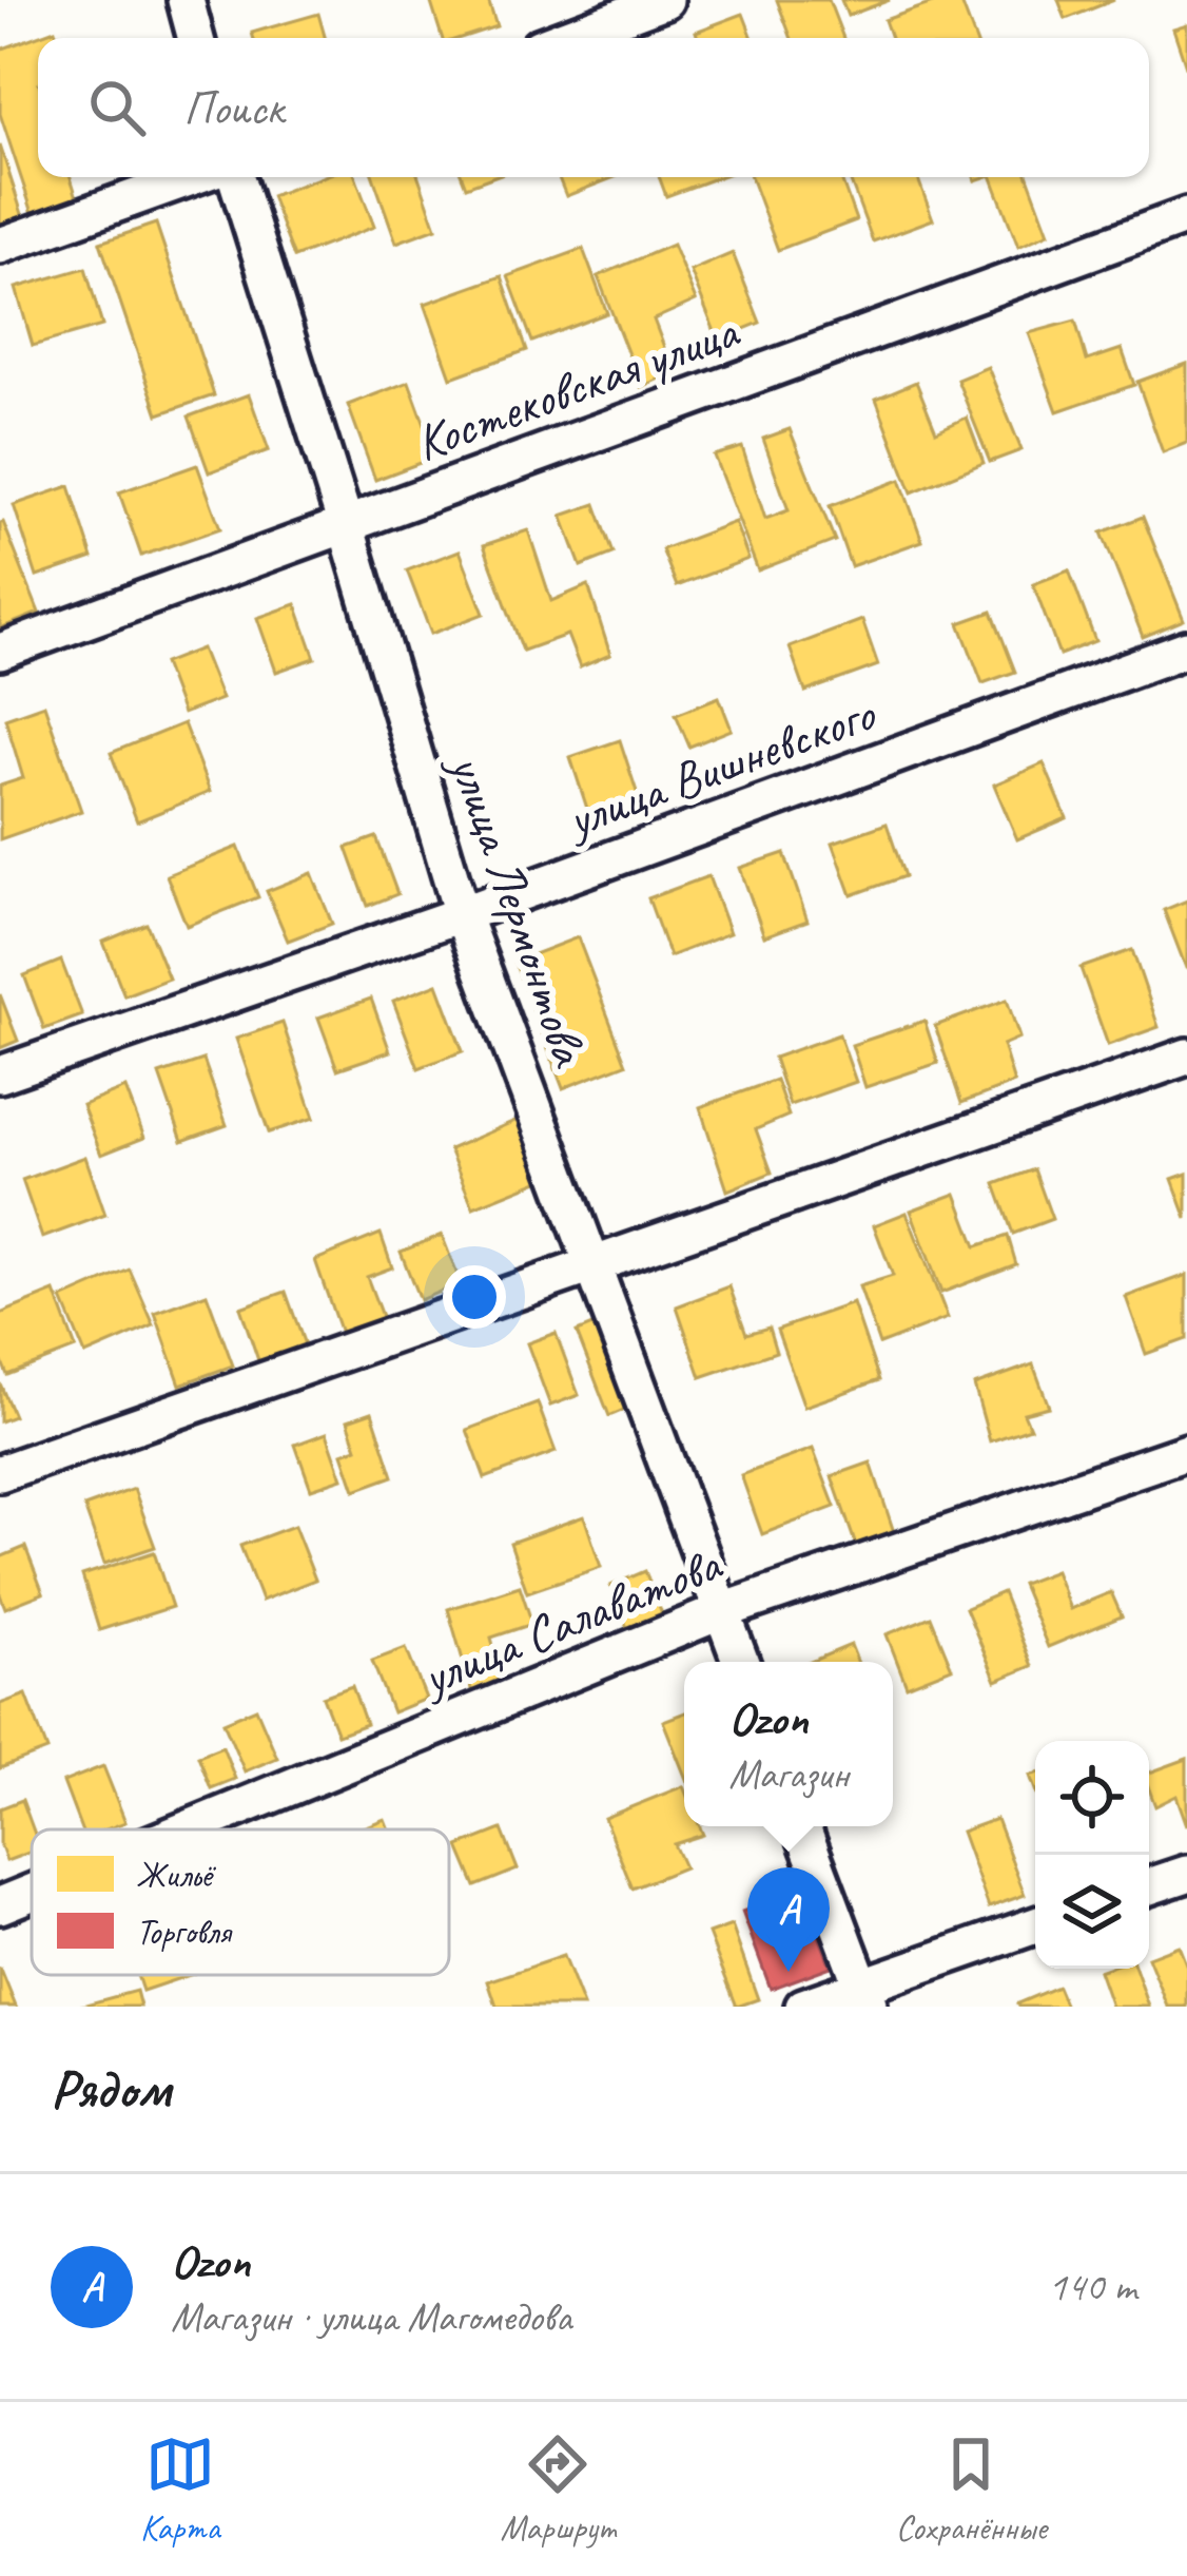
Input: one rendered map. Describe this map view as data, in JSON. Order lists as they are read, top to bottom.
{
  "streets": {
    "street": [
      "Костековская улица",
      "улица Вишневского",
      "улица Лермонтова",
      "улица Салаватова"
    ]
  },
  "crossings": [
    ["Костековская улица", "улица Лермонтова"],
    ["улица Вишневского", "улица Лермонтова"],
    ["улица Лермонтова", "улица Салаватова"]
  ],
  "legend": ["Жильё", "Торговля"],
  "page": {
    "search": "Поиск",
    "popup": ["Ozon", "Магазин"],
    "pins": "A",
    "heading": "Рядом",
    "list": [
      {
        "mark": "A",
        "name": "Ozon",
        "note": "Магазин · улица Магомедова",
        "value": "140 m"
      }
    ],
    "nav": ["Карта", "Маршрут", "Сохранённые"]
  }
}
